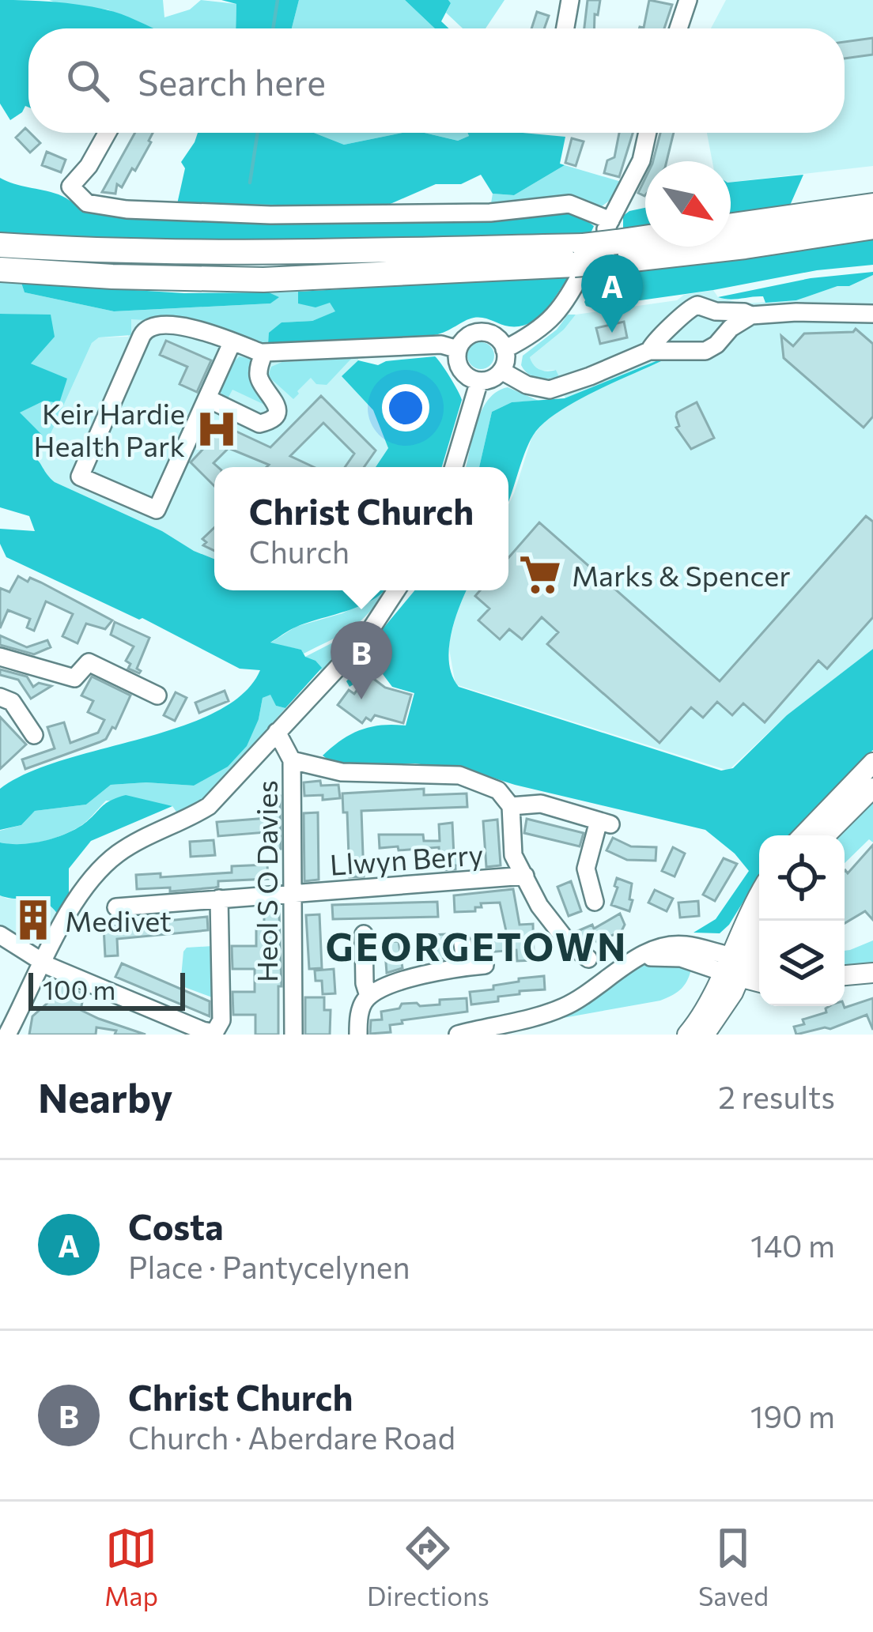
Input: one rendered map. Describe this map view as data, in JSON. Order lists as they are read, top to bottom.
{
  "streets": {
    "street": ["Llwyn Berry", "Heol S O Davies"]
  },
  "crossings": [
    ["Llwyn Berry", "Heol S O Davies"]
  ],
  "districts": ["GEORGETOWN"],
  "places": {
    "hospital": ["Keir Hardie Health Park"],
    "supermarket": ["Marks & Spencer"],
    "building": ["Medivet"]
  },
  "scale_bar": "100 m",
  "north": "bottom right",
  "page": {
    "search": "Search here",
    "pins": ["A", "B"],
    "popup": ["Christ Church", "Church"],
    "scale": "100 m",
    "heading": ["Nearby", "2 results"],
    "list": [
      {
        "mark": "A",
        "name": "Costa",
        "note": "Place · Pantycelynen",
        "value": "140 m"
      },
      {
        "mark": "B",
        "name": "Christ Church",
        "note": "Church · Aberdare Road",
        "value": "190 m"
      }
    ],
    "nav": ["Map", "Directions", "Saved"]
  }
}
